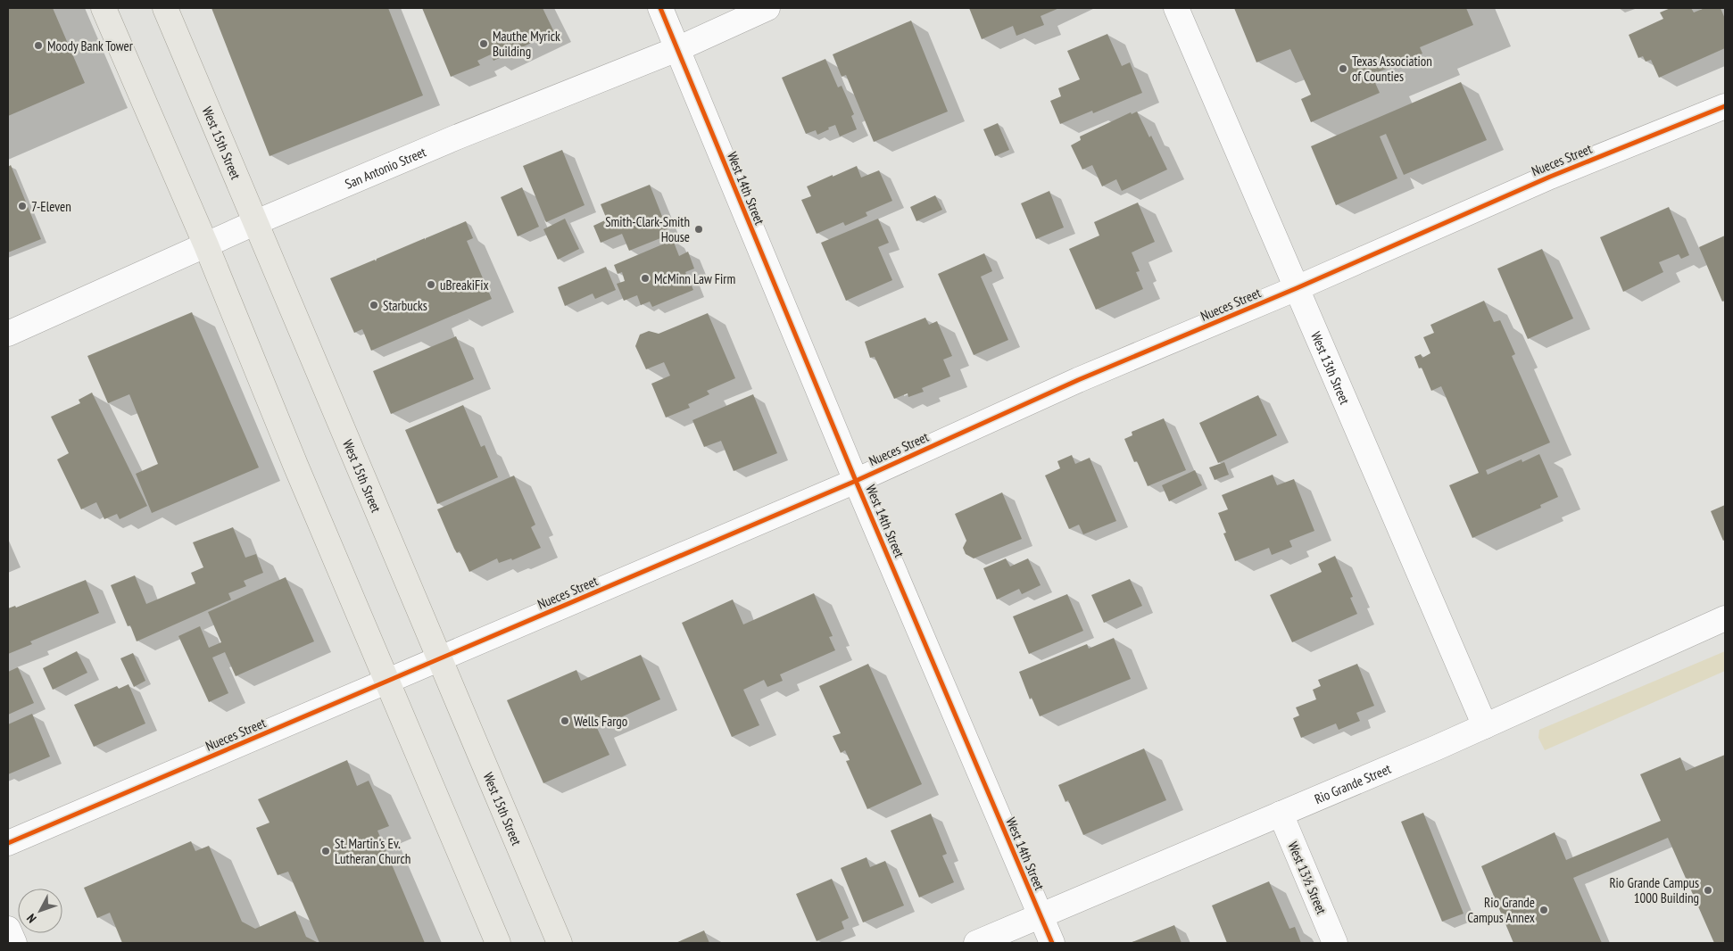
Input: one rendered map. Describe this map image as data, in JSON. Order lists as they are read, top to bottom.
{
  "streets": {
    "main road": ["West 15th Street"],
    "street": [
      "Nueces Street",
      "San Antonio Street",
      "West 14th Street",
      "West 13th Street",
      "Rio Grande Street",
      "West 13½ Street"
    ]
  },
  "crossings": [
    ["West 15th Street", "Nueces Street"],
    ["West 15th Street", "San Antonio Street"],
    ["Nueces Street", "West 14th Street"],
    ["Nueces Street", "West 13th Street"],
    ["San Antonio Street", "West 14th Street"],
    ["West 14th Street", "Rio Grande Street"],
    ["West 13th Street", "Rio Grande Street"],
    ["Rio Grande Street", "West 13½ Street"]
  ],
  "places": [
    "Mauthe Myrick Building",
    "Moody Bank Tower",
    "Texas Association of Counties",
    "7-Eleven",
    "Smith-Clark-Smith House",
    "McMinn Law Firm",
    "uBreakiFix",
    "Starbucks",
    "Wells Fargo",
    "St. Martin's Ev. Lutheran Church",
    "Rio Grande Campus 1000 Building",
    "Rio Grande Campus Annex"
  ],
  "north": "bottom left"
}
